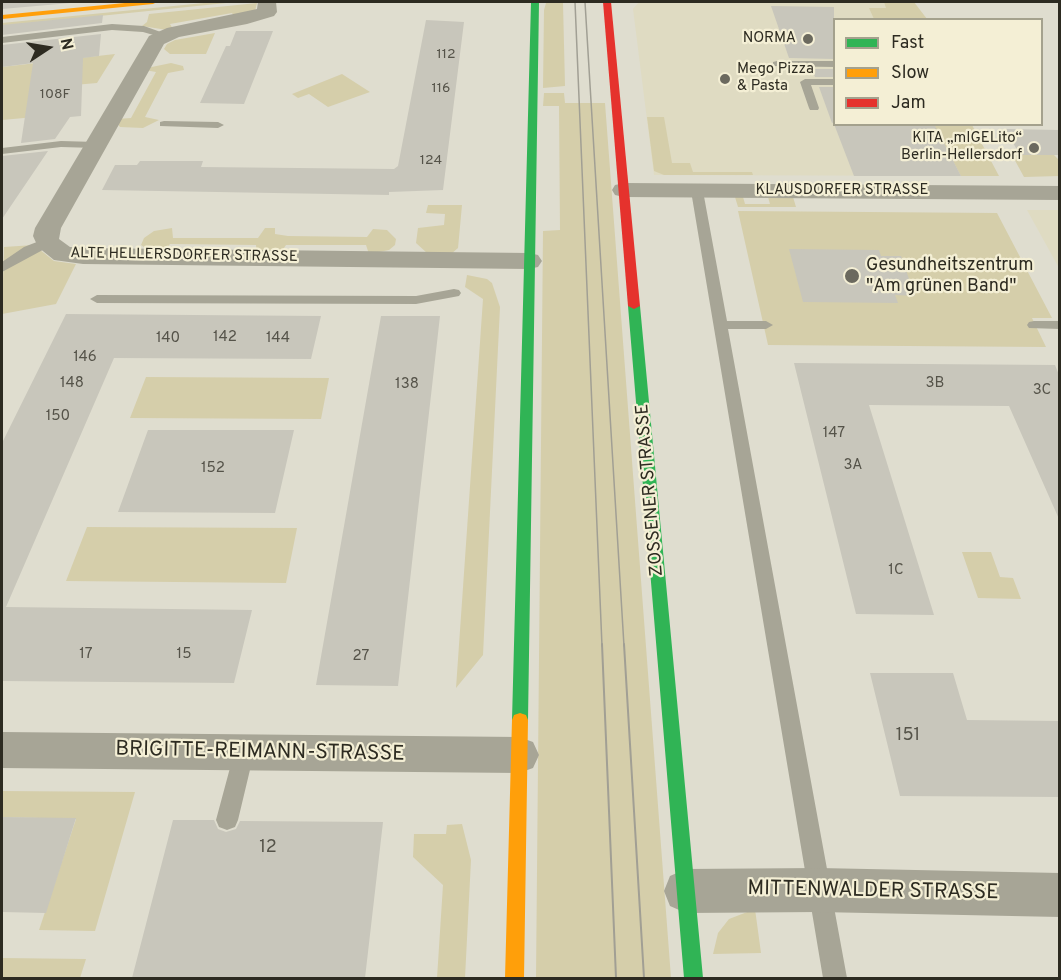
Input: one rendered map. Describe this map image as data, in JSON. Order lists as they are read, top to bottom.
{
  "streets": {
    "street": [
      "KLAUSDORFER STRASSE",
      "ALTE HELLERSDORFER STRASSE",
      "ZOSSENER STRASSE",
      "BRIGITTE-REIMANN-STRASSE",
      "MITTENWALDER STRASSE"
    ]
  },
  "crossings": [
    ["KLAUSDORFER STRASSE", "ZOSSENER STRASSE"],
    ["ZOSSENER STRASSE", "MITTENWALDER STRASSE"]
  ],
  "places": [
    "NORMA",
    "Mego Pizza & Pasta",
    "KITA „mIGELito“ Berlin-Hellersdorf",
    "Gesundheitszentrum \"Am grünen Band\""
  ],
  "house_numbers": [
    "112",
    "116",
    "108F",
    "124",
    "142",
    "140",
    "144",
    "146",
    "148",
    "3B",
    "138",
    "3C",
    "150",
    "147",
    "3A",
    "152",
    "1C",
    "17",
    "15",
    "27",
    "151",
    "12"
  ],
  "legend": ["Fast", "Slow", "Jam"],
  "north": "right"
}
